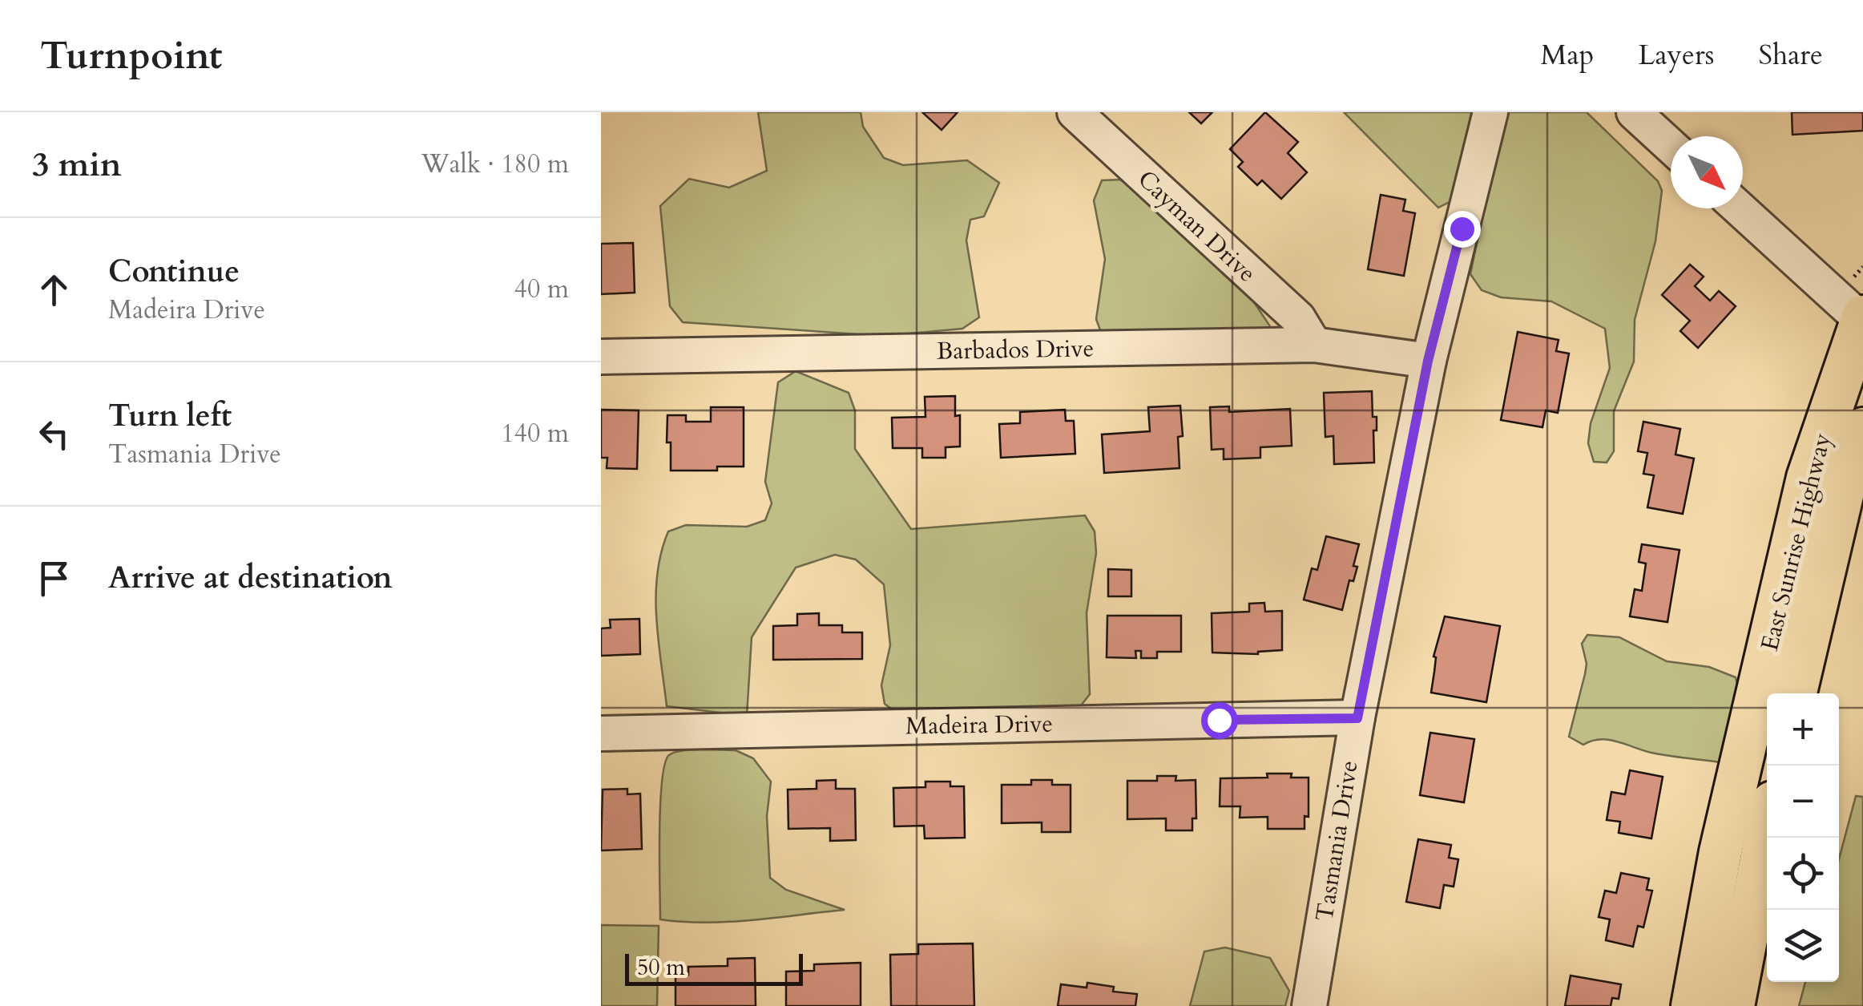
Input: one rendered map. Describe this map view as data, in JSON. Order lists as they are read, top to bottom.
{
  "streets": {
    "main road": ["East Sunrise Highway"],
    "street": [
      "Cayman Drive",
      "Barbados Drive",
      "Madeira Drive",
      "Tasmania Drive"
    ]
  },
  "crossings": [
    ["Cayman Drive", "Barbados Drive"],
    ["Barbados Drive", "Tasmania Drive"],
    ["Madeira Drive", "Tasmania Drive"]
  ],
  "scale_bar": "50 m",
  "north": "bottom right",
  "page": {
    "header": "Turnpoint",
    "nav": ["Map", "Layers", "Share"],
    "heading": ["3 min", "Walk · 180 m"],
    "list": [
      ["Continue", "Madeira Drive", "40 m"],
      ["Turn left", "Tasmania Drive", "140 m"],
      "Arrive at destination"
    ],
    "map_buttons": ["+", "−"],
    "scale": "50 m"
  }
}
